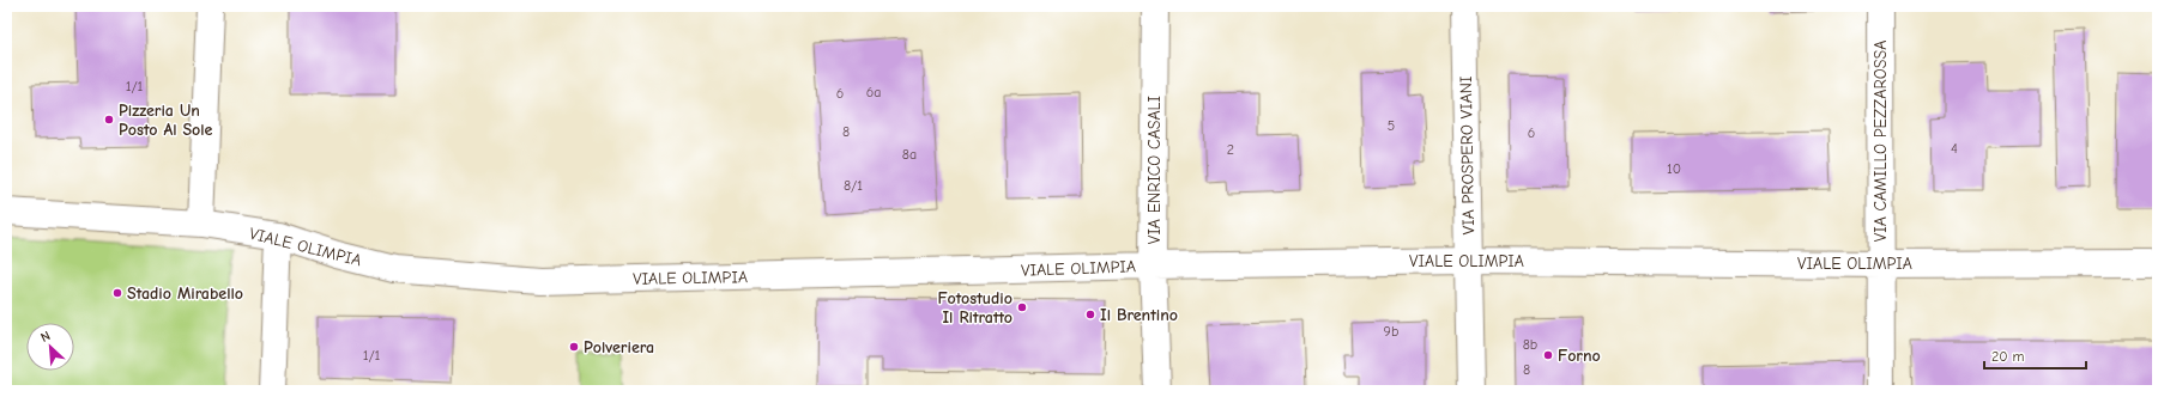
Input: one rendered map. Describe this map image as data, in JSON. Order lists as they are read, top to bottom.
{
  "streets": {
    "street": [
      "VIA CAMILLO PEZZAROSSA",
      "VIA PROSPERO VIANI",
      "VIA ENRICO CASALI",
      "VIALE OLIMPIA"
    ]
  },
  "crossings": [
    ["VIA CAMILLO PEZZAROSSA", "VIALE OLIMPIA"],
    ["VIA PROSPERO VIANI", "VIALE OLIMPIA"],
    ["VIA ENRICO CASALI", "VIALE OLIMPIA"]
  ],
  "places": [
    "Pizzeria Un Posto Al Sole",
    "Stadio Mirabello",
    "Fotostudio Il Ritratto",
    "Il Brentino",
    "Polveriera",
    "Forno"
  ],
  "house_numbers": [
    "1/1",
    "6a",
    "6",
    "5",
    "8",
    "6",
    "4",
    "2",
    "8a",
    "10",
    "8/1",
    "9b",
    "8b",
    "1/1",
    "8"
  ],
  "scale_bar": "20 m",
  "north": "top left"
}
